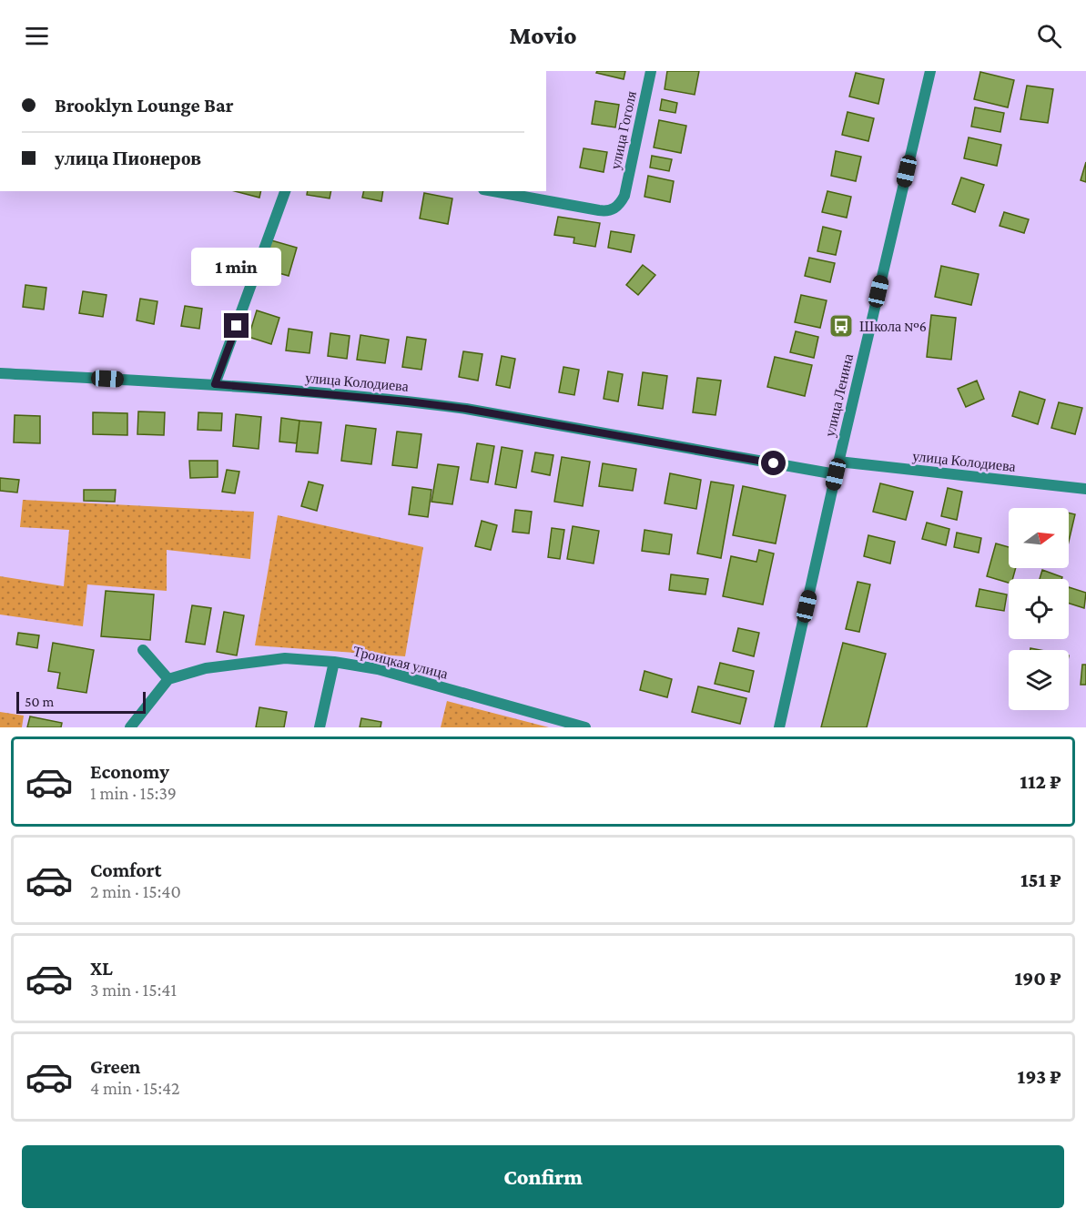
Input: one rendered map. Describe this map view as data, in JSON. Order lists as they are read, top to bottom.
{
  "streets": {
    "street": [
      "улица Гоголя",
      "улица Колодиева",
      "улица Ленина",
      "Троицкая улица"
    ]
  },
  "crossings": [
    ["улица Колодиева", "улица Ленина"]
  ],
  "places": {
    "bus stop": ["Школа №6"]
  },
  "scale_bar": "50 m",
  "north": "right",
  "page": {
    "header": "Movio",
    "banner": ["Brooklyn Lounge Bar", "улица Пионеров"],
    "bubble": "1 min",
    "scale": "50 m",
    "list": [
      {
        "name": "Economy",
        "note": "1 min · 15:39",
        "value": "112 ₽"
      },
      {
        "name": "Comfort",
        "note": "2 min · 15:40",
        "value": "151 ₽"
      },
      {
        "name": "XL",
        "note": "3 min · 15:41",
        "value": "190 ₽"
      },
      {
        "name": "Green",
        "note": "4 min · 15:42",
        "value": "193 ₽"
      }
    ],
    "buttons": "Confirm"
  }
}
